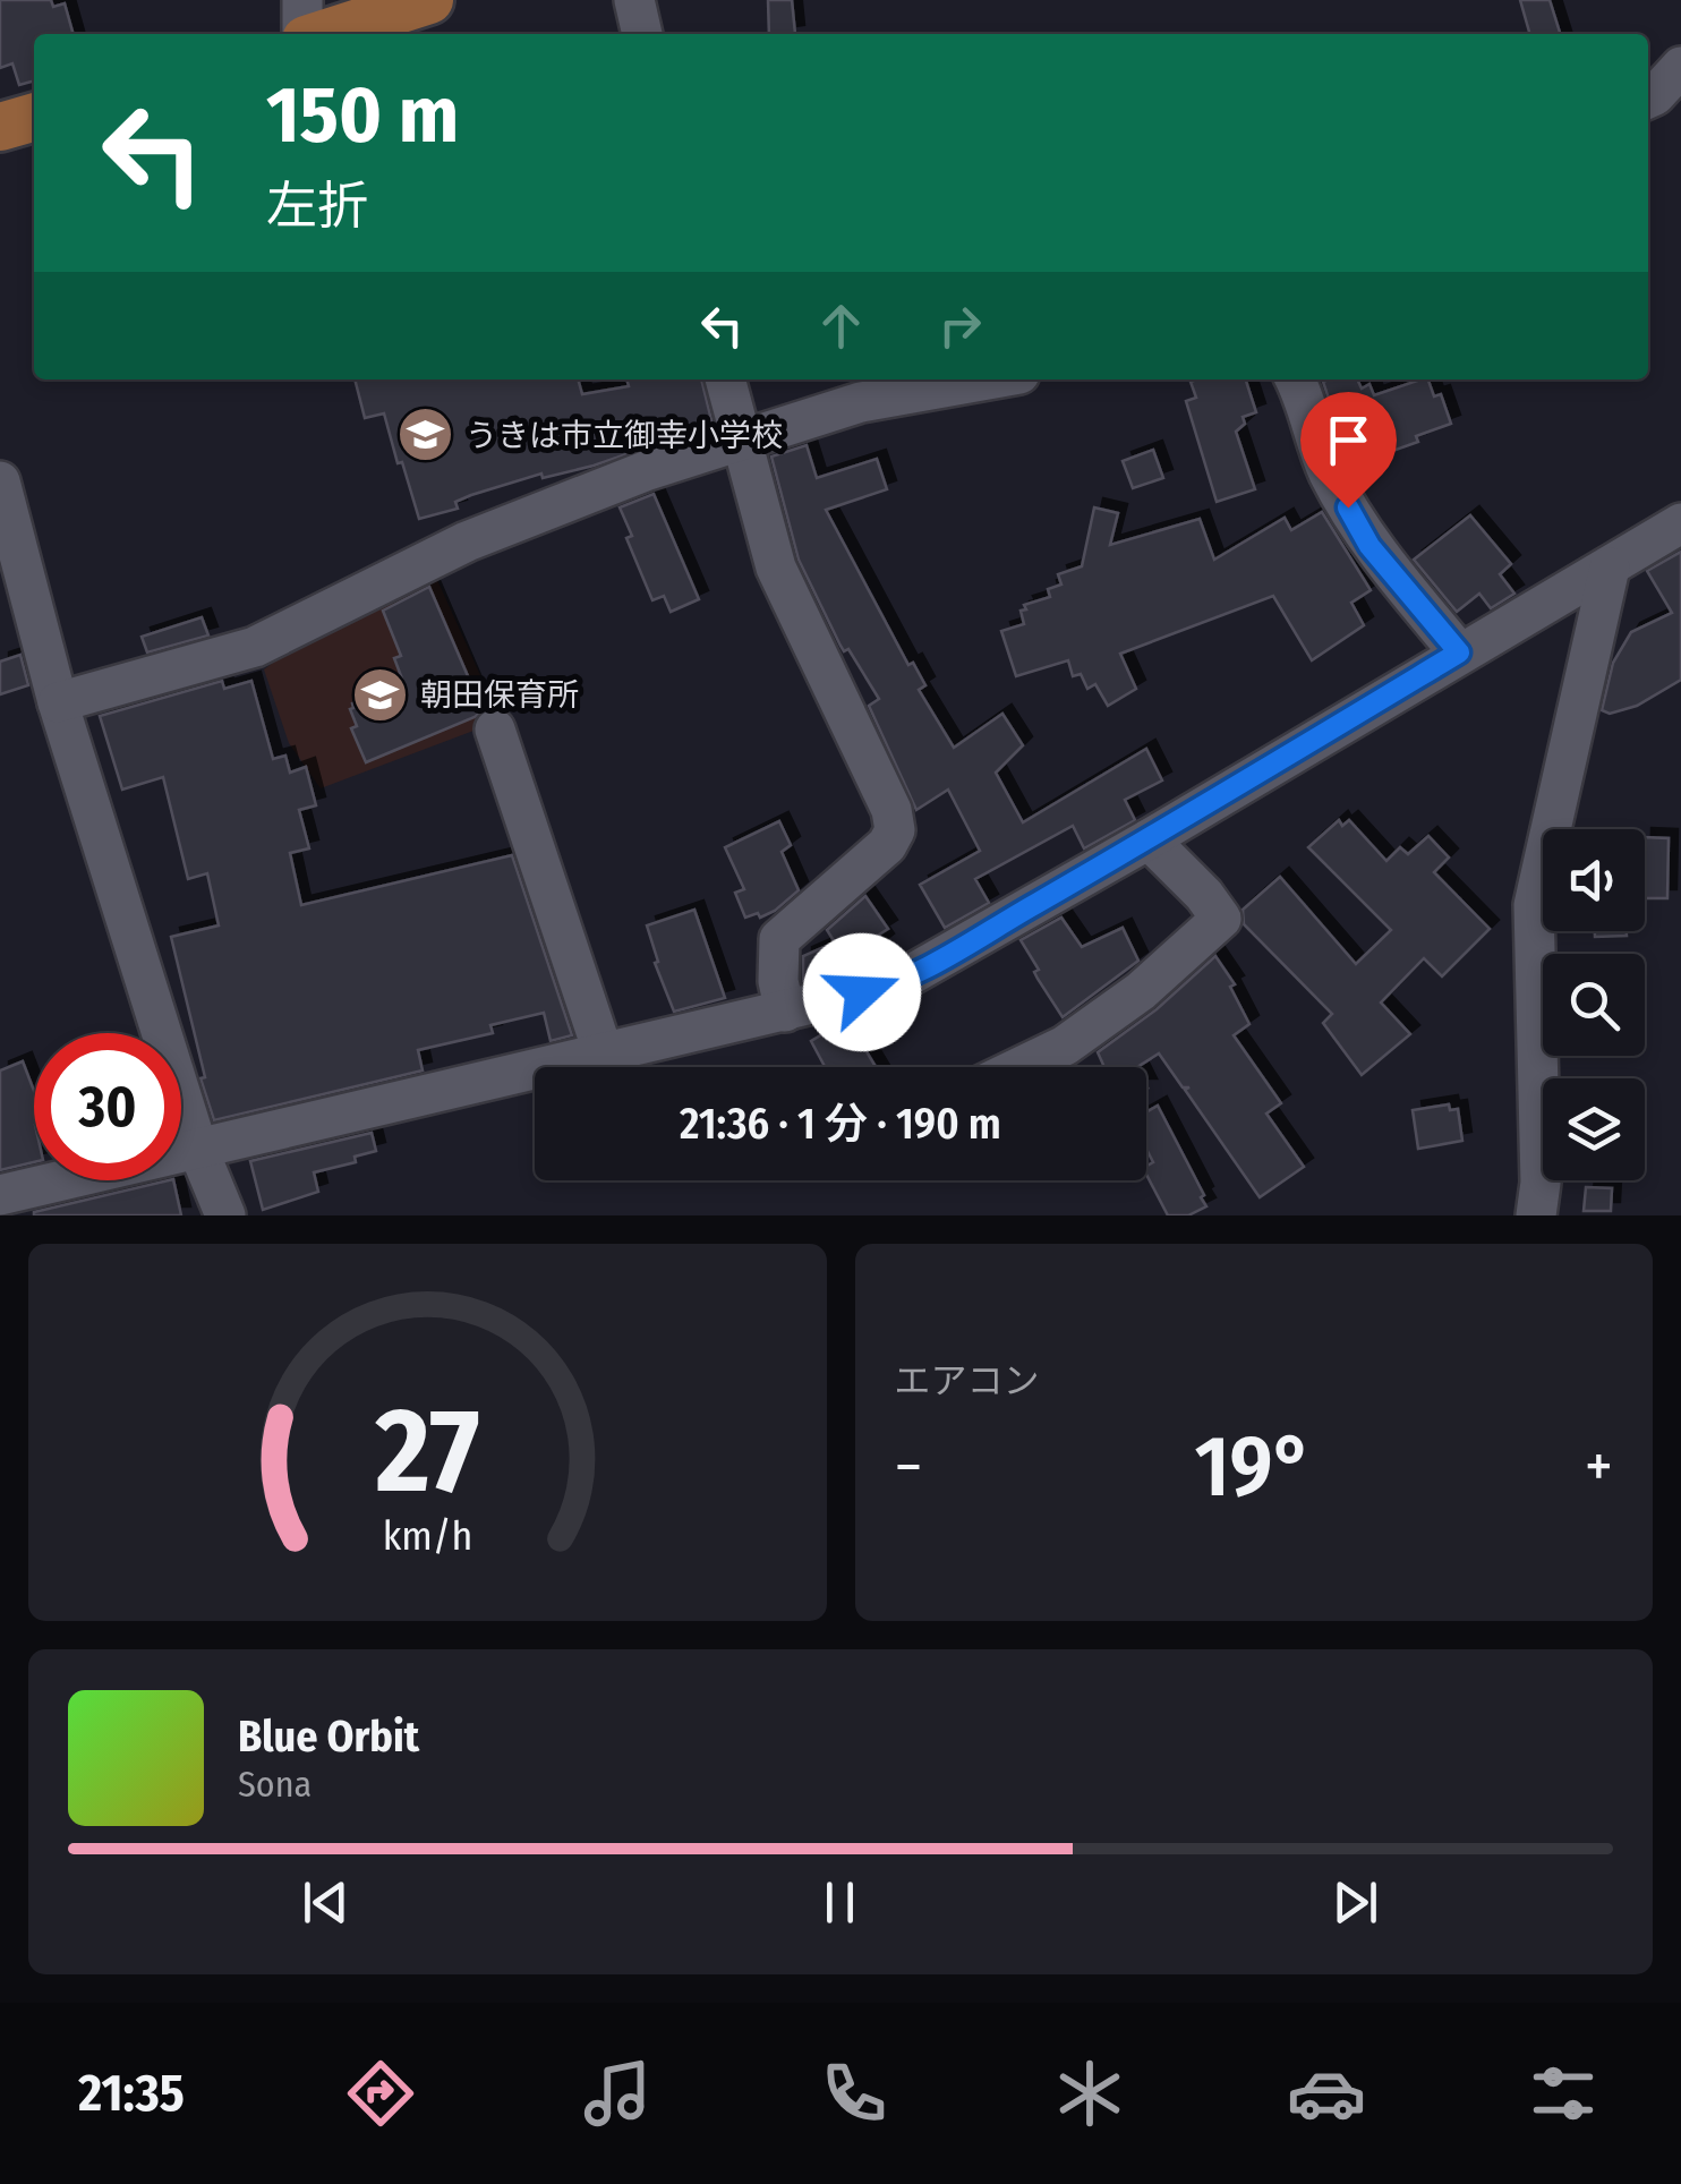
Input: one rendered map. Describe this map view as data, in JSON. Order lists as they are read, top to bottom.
{
  "places": {
    "school or university": ["うきは市立御幸小学校", "朝田保育所"]
  },
  "page": {
    "turn": ["150 m", "左折"],
    "limit": "30",
    "trip": "21:36 · 1 分 · 190 m",
    "tile": "エアコン",
    "heat": ["−", "19°", "+"],
    "song": ["Blue Orbit", "Sona"],
    "tabs": "21:35",
    "gauge": ["27", "km/h"]
  }
}
